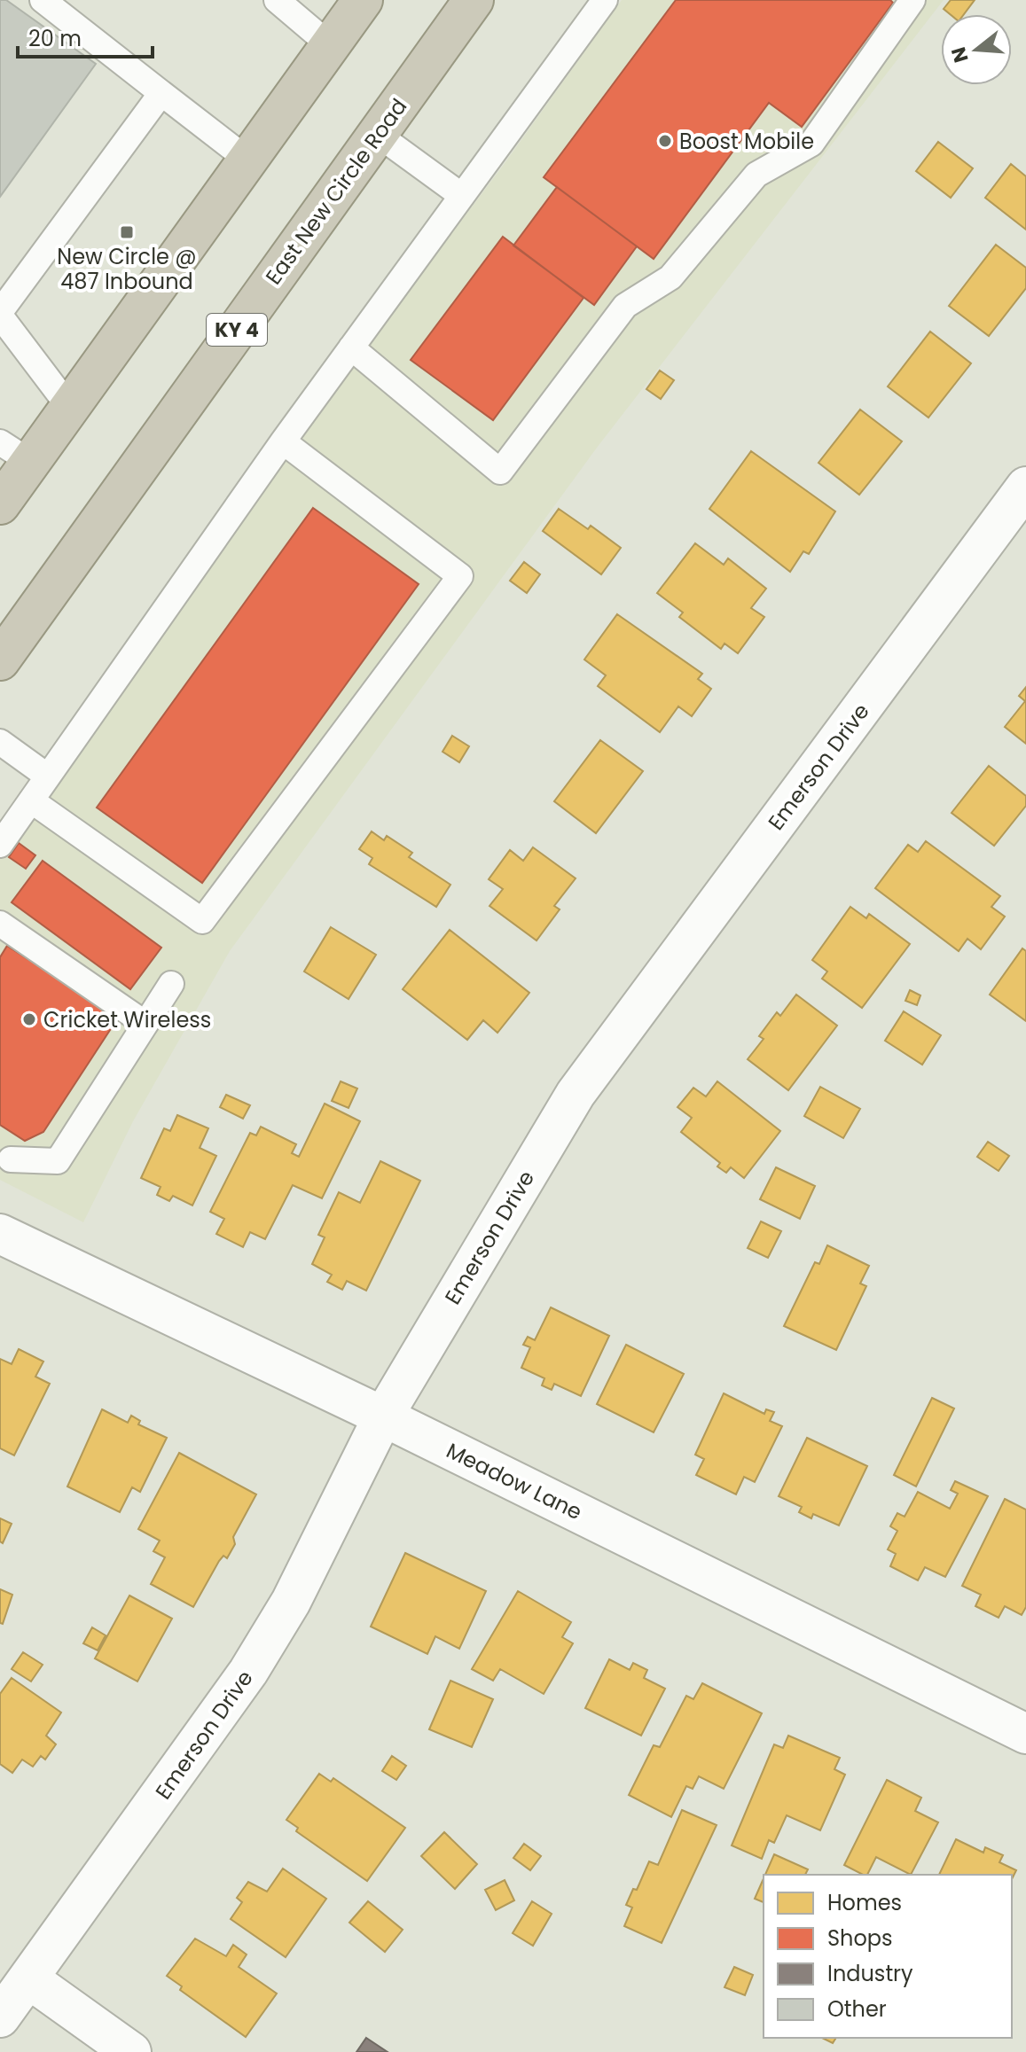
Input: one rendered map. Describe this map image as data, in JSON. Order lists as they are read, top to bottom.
{
  "streets": {
    "highway": ["East New Circle Road", "KY 4"],
    "street": ["Emerson Drive", "Meadow Lane"]
  },
  "crossings": [
    ["Emerson Drive", "Meadow Lane"]
  ],
  "places": {
    "other": ["Boost Mobile", "Cricket Wireless"],
    "transit": ["New Circle @ 487 Inbound"]
  },
  "legend": [
    "Homes",
    "Shops",
    "Industry",
    "Other"
  ],
  "scale_bar": "20 m",
  "north": "left"
}
